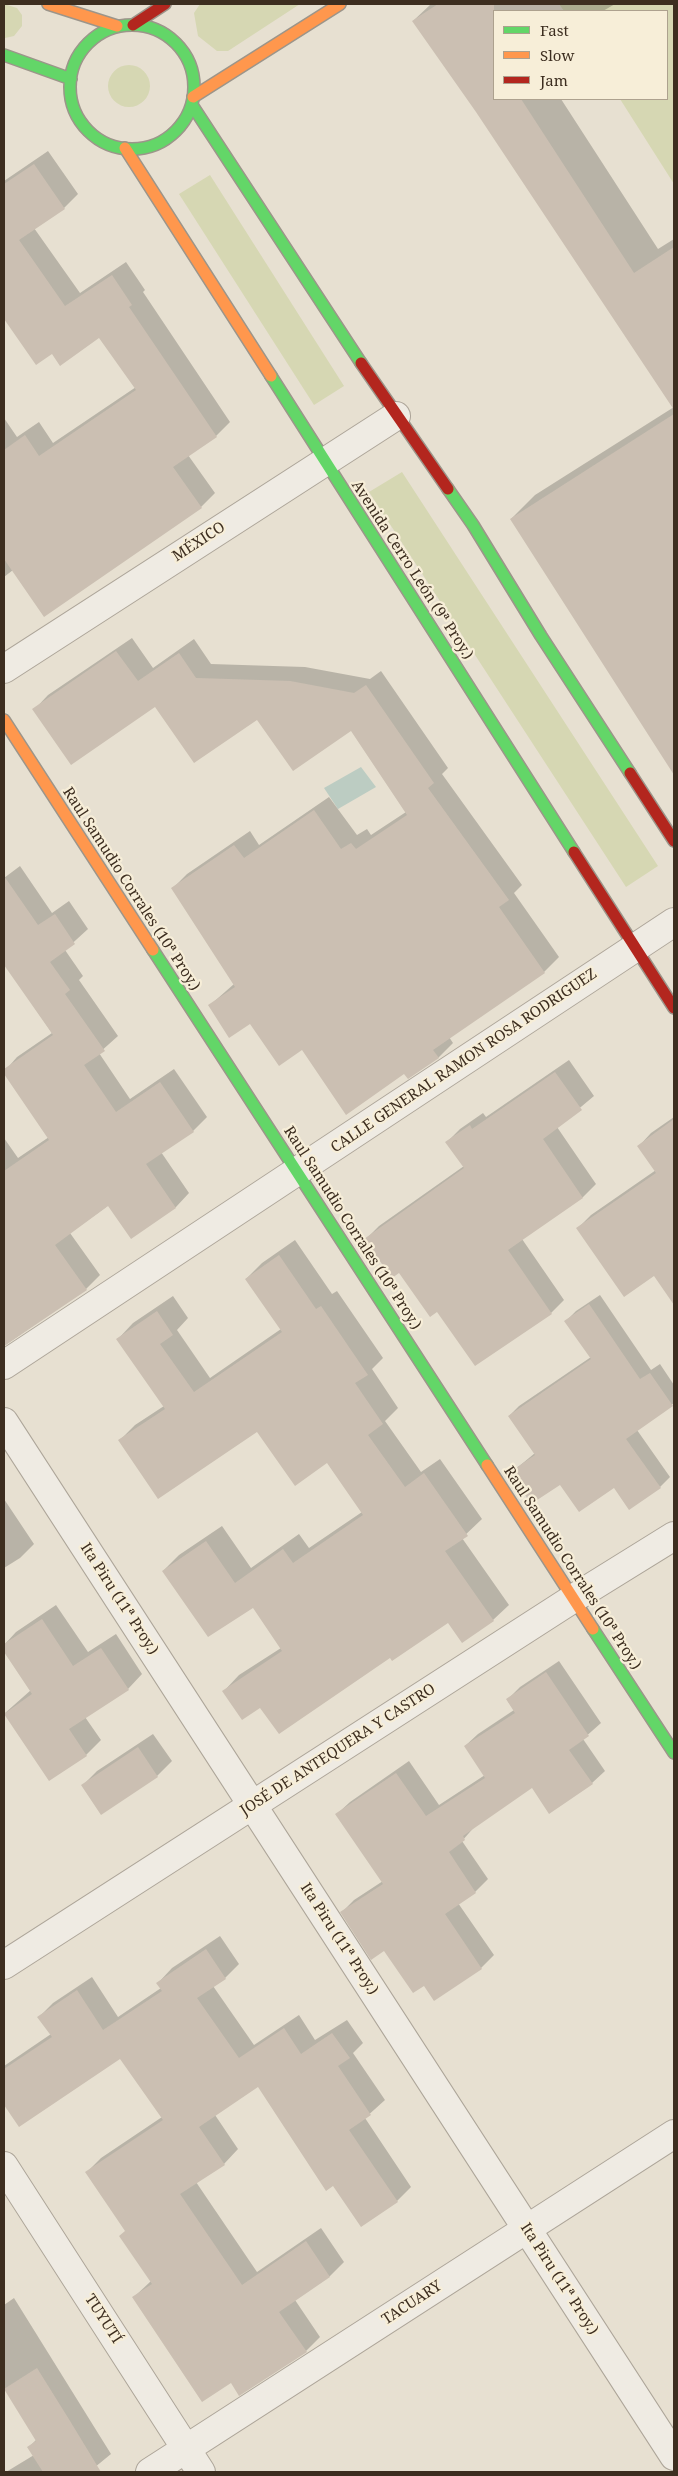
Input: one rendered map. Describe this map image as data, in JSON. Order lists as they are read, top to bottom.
{
  "streets": {
    "street": [
      "MÉXICO",
      "Avenida Cerro León (9ª Proy.)",
      "Raul Samudio Corrales (10ª Proy.)",
      "CALLE GENERAL RAMON ROSA RODRIGUEZ",
      "Ita Piru (11ª Proy.)",
      "JOSÉ DE ANTEQUERA Y CASTRO",
      "TACUARY",
      "TUYUTÍ"
    ]
  },
  "crossings": [
    ["MÉXICO", "Avenida Cerro León (9ª Proy.)"],
    ["Avenida Cerro León (9ª Proy.)", "CALLE GENERAL RAMON ROSA RODRIGUEZ"],
    ["Raul Samudio Corrales (10ª Proy.)", "CALLE GENERAL RAMON ROSA RODRIGUEZ"],
    ["Raul Samudio Corrales (10ª Proy.)", "JOSÉ DE ANTEQUERA Y CASTRO"],
    ["Ita Piru (11ª Proy.)", "JOSÉ DE ANTEQUERA Y CASTRO"],
    ["Ita Piru (11ª Proy.)", "TACUARY"],
    ["TACUARY", "TUYUTÍ"]
  ],
  "legend": ["Fast", "Slow", "Jam"]
}
